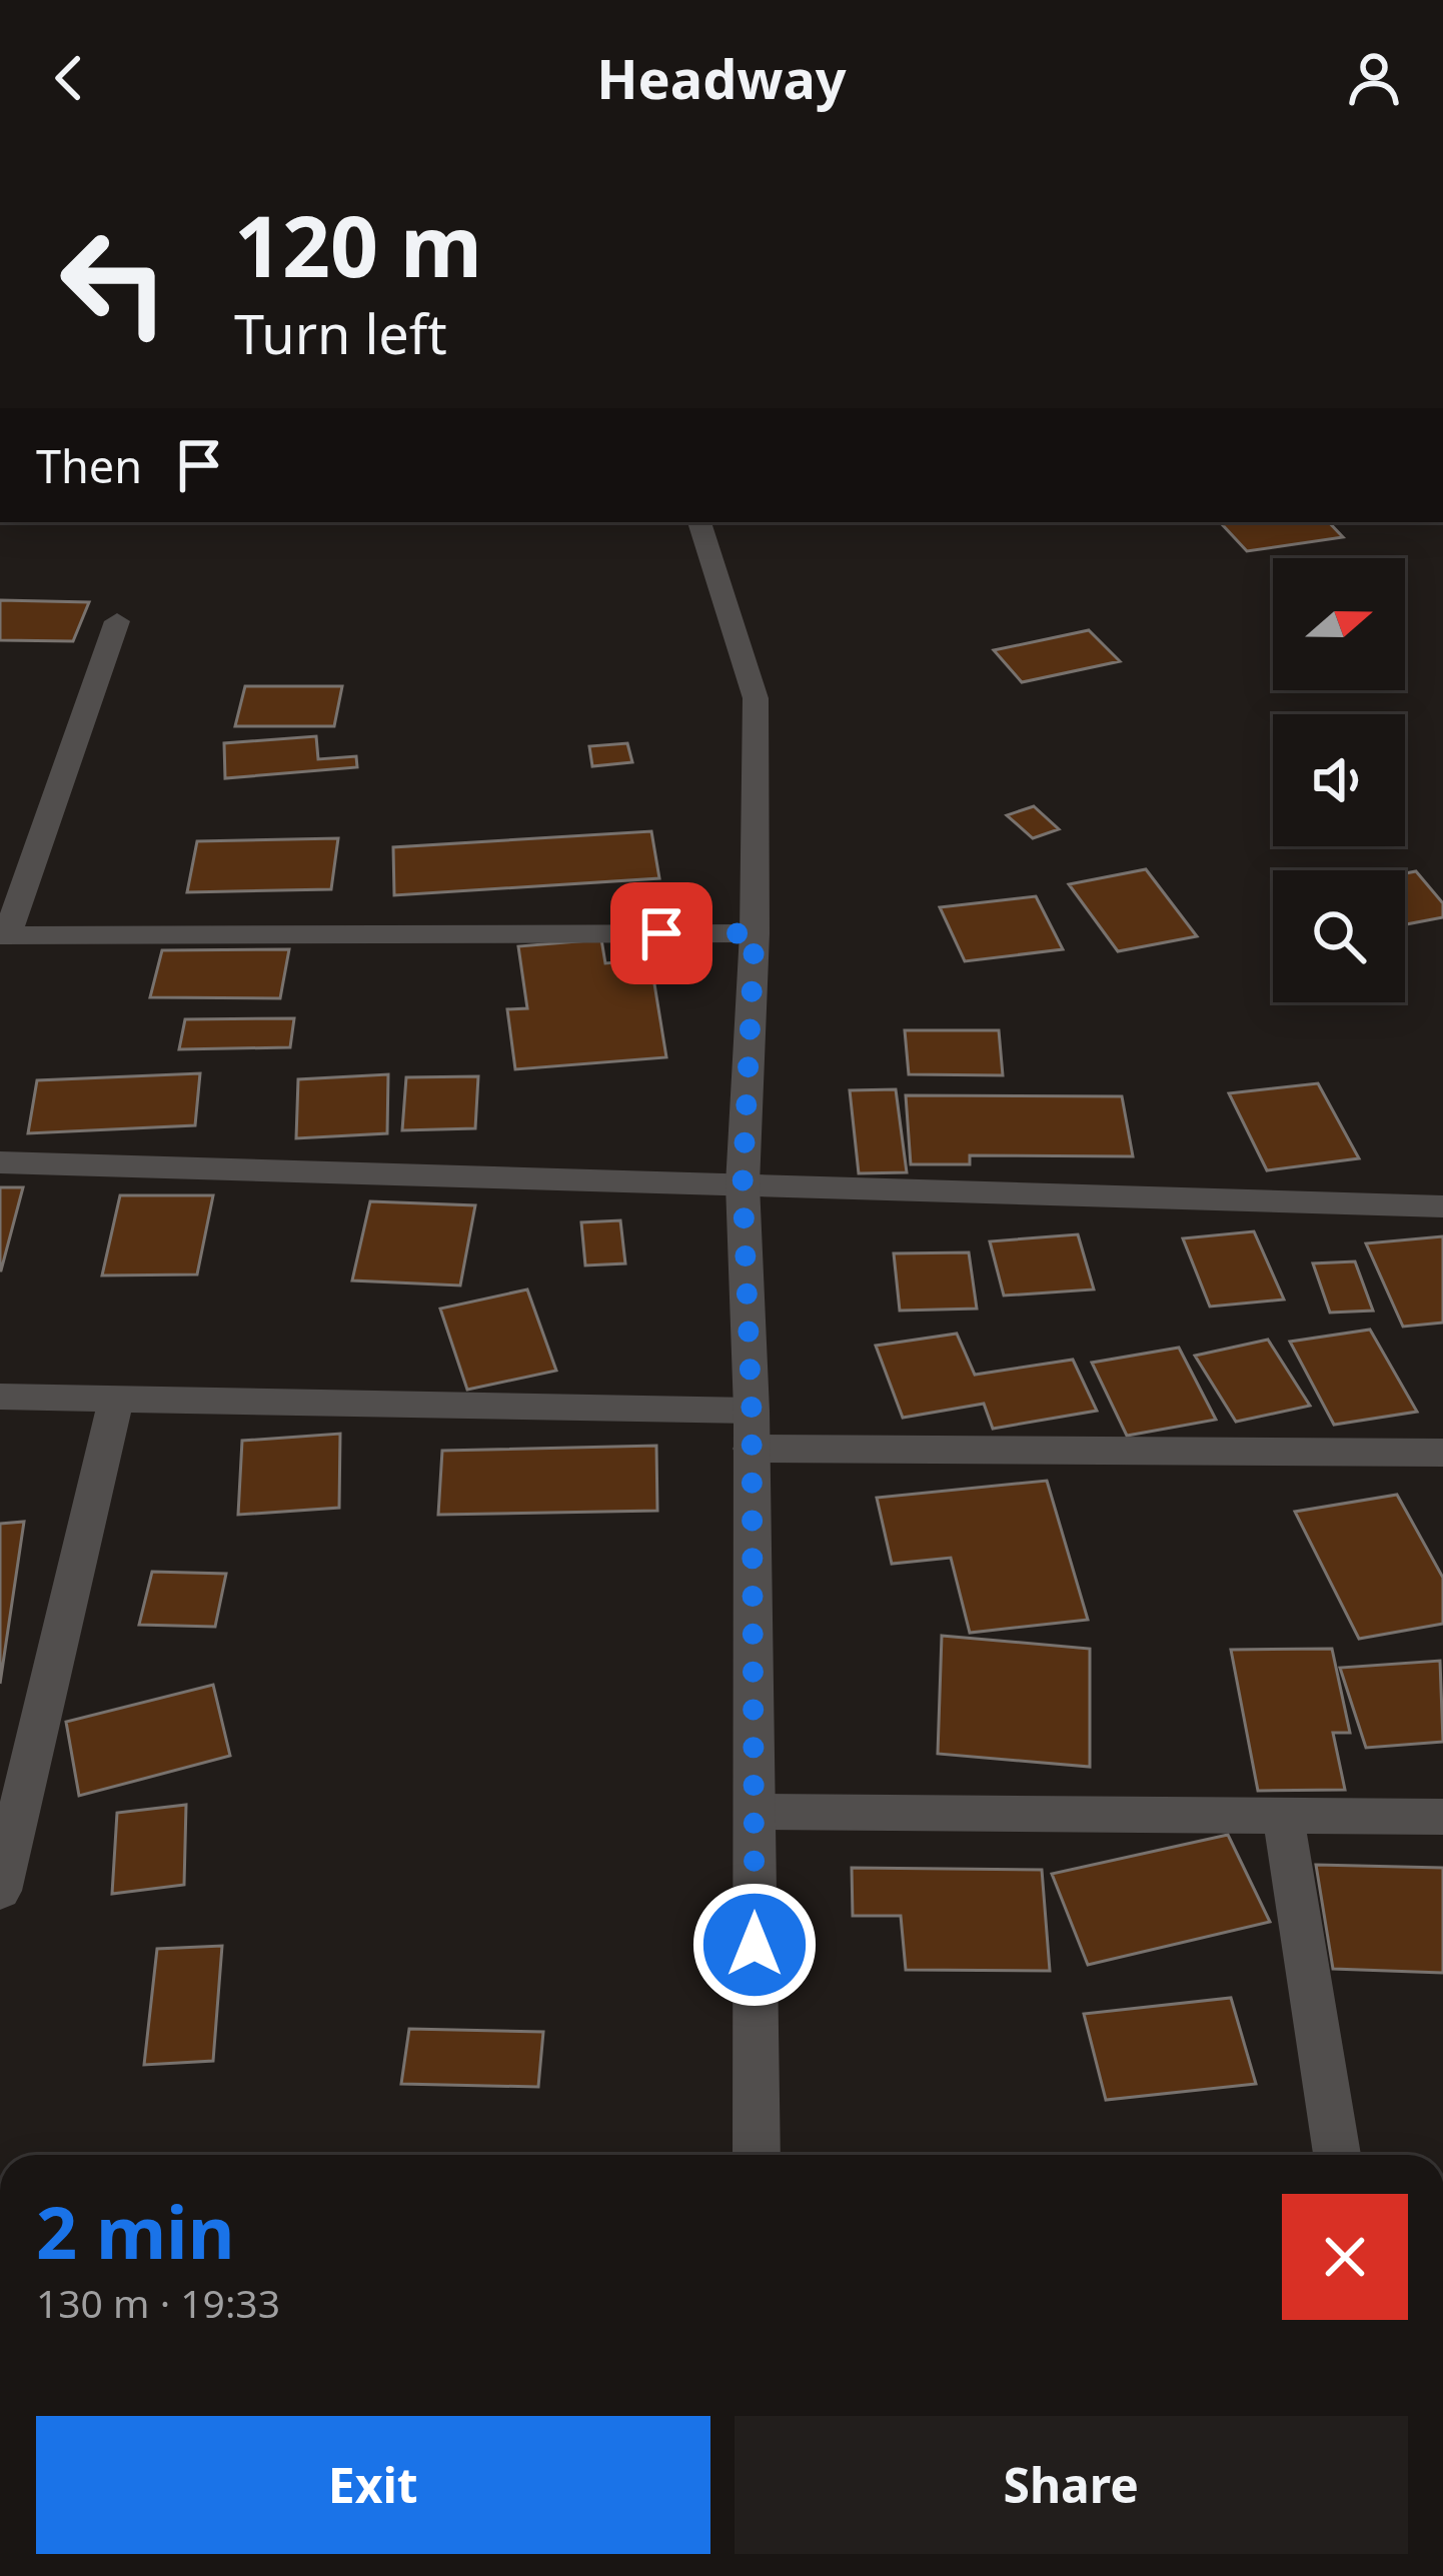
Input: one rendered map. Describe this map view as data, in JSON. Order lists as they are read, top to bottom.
{
  "north": "right",
  "page": {
    "header": "Headway",
    "turn": ["120 m", "Turn left"],
    "then": "Then",
    "heading": ["2 min", "130 m · 19:33"],
    "buttons": ["Exit", "Share"]
  }
}
